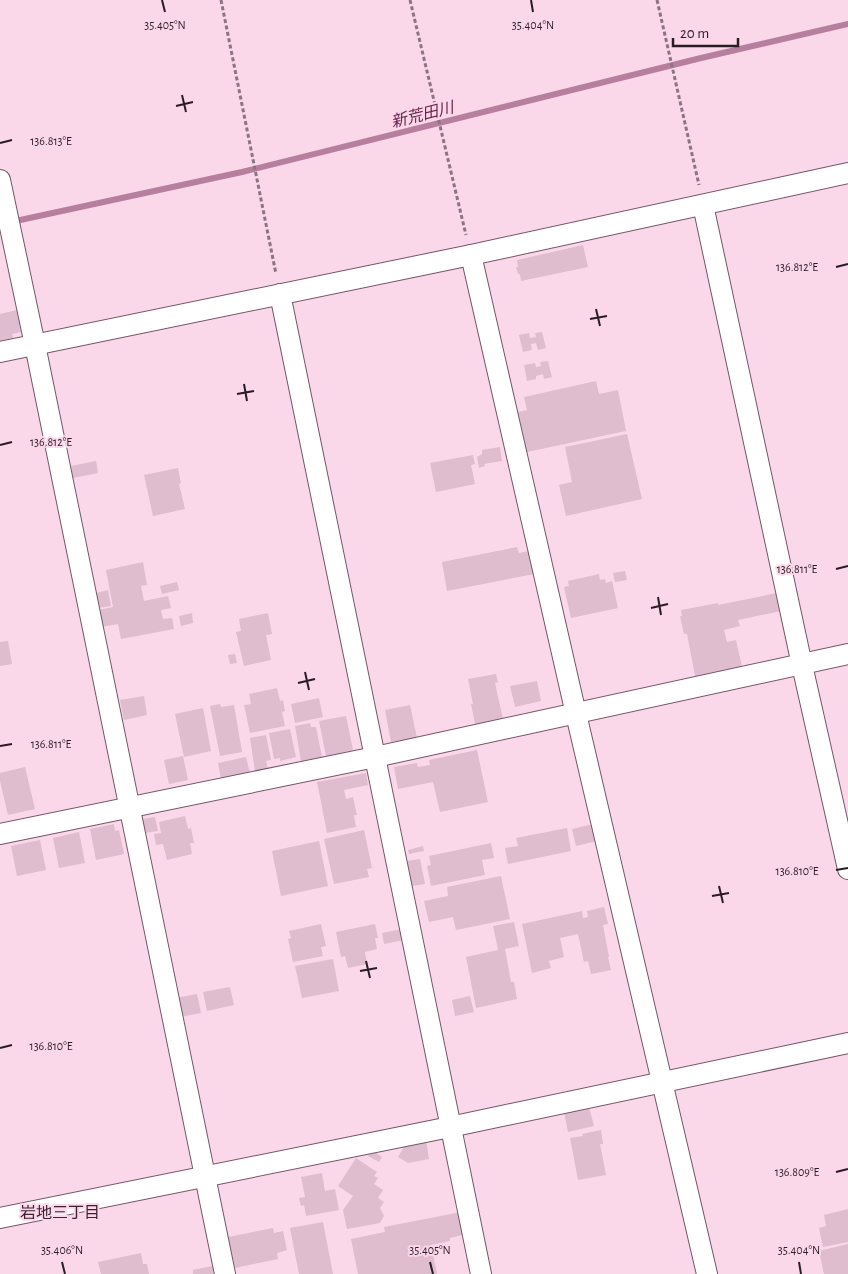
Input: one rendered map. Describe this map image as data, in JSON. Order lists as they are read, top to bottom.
{
  "districts": ["岩地三丁目"],
  "water": ["新荒田川"],
  "scale_bar": "20 m",
  "coordinates": [
    "35.405°N",
    "35.404°N",
    "136.813°E",
    "136.812°E",
    "136.811°E",
    "136.810°E",
    "136.809°E",
    "35.406°N"
  ]
}
